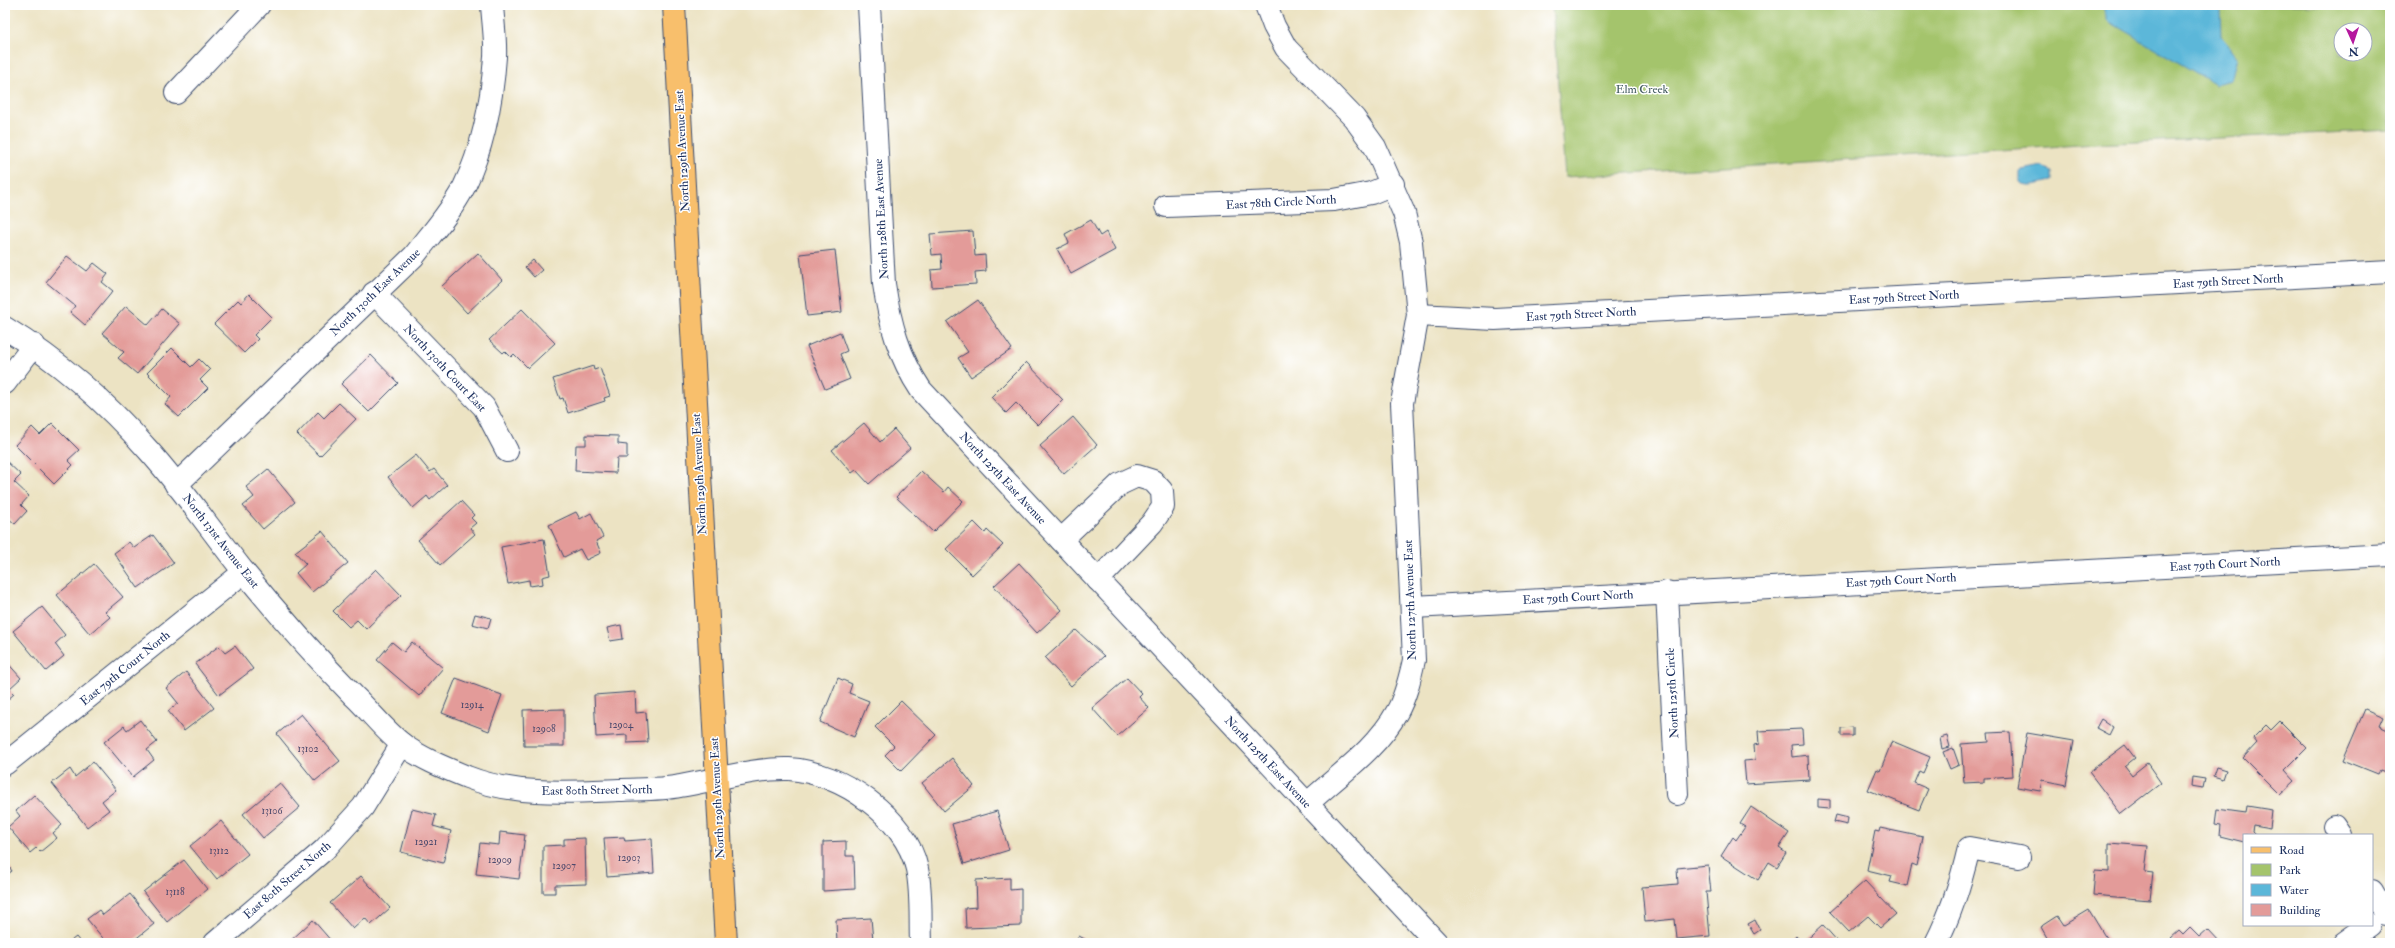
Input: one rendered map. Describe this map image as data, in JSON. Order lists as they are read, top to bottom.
{
  "streets": {
    "main road": ["North 129th Avenue East"],
    "street": [
      "East 78th Circle North",
      "North 128th East Avenue",
      "East 79th Street North",
      "North 130th East Avenue",
      "North 130th Court East",
      "North 125th East Avenue",
      "North 131st Avenue East",
      "East 79th Court North",
      "North 127th Avenue East",
      "North 125th Circle",
      "East 80th Street North"
    ]
  },
  "crossings": [
    ["North 129th Avenue East", "East 80th Street North"],
    ["East 78th Circle North", "North 127th Avenue East"],
    ["North 128th East Avenue", "North 125th East Avenue"],
    ["East 79th Street North", "North 127th Avenue East"],
    ["North 130th East Avenue", "North 130th Court East"],
    ["North 130th East Avenue", "North 131st Avenue East"],
    ["North 125th East Avenue", "North 127th Avenue East"],
    ["North 131st Avenue East", "East 79th Court North"],
    ["North 131st Avenue East", "East 80th Street North"],
    ["East 79th Court North", "North 127th Avenue East"],
    ["East 79th Court North", "North 125th Circle"]
  ],
  "parks": ["Elm Creek"],
  "house_numbers": [
    "12914",
    "12904",
    "12908",
    "13102",
    "13106",
    "12921",
    "13112",
    "12903",
    "12909",
    "12907",
    "13118"
  ],
  "legend": [
    "Road",
    "Park",
    "Water",
    "Building"
  ],
  "north": "bottom"
}
